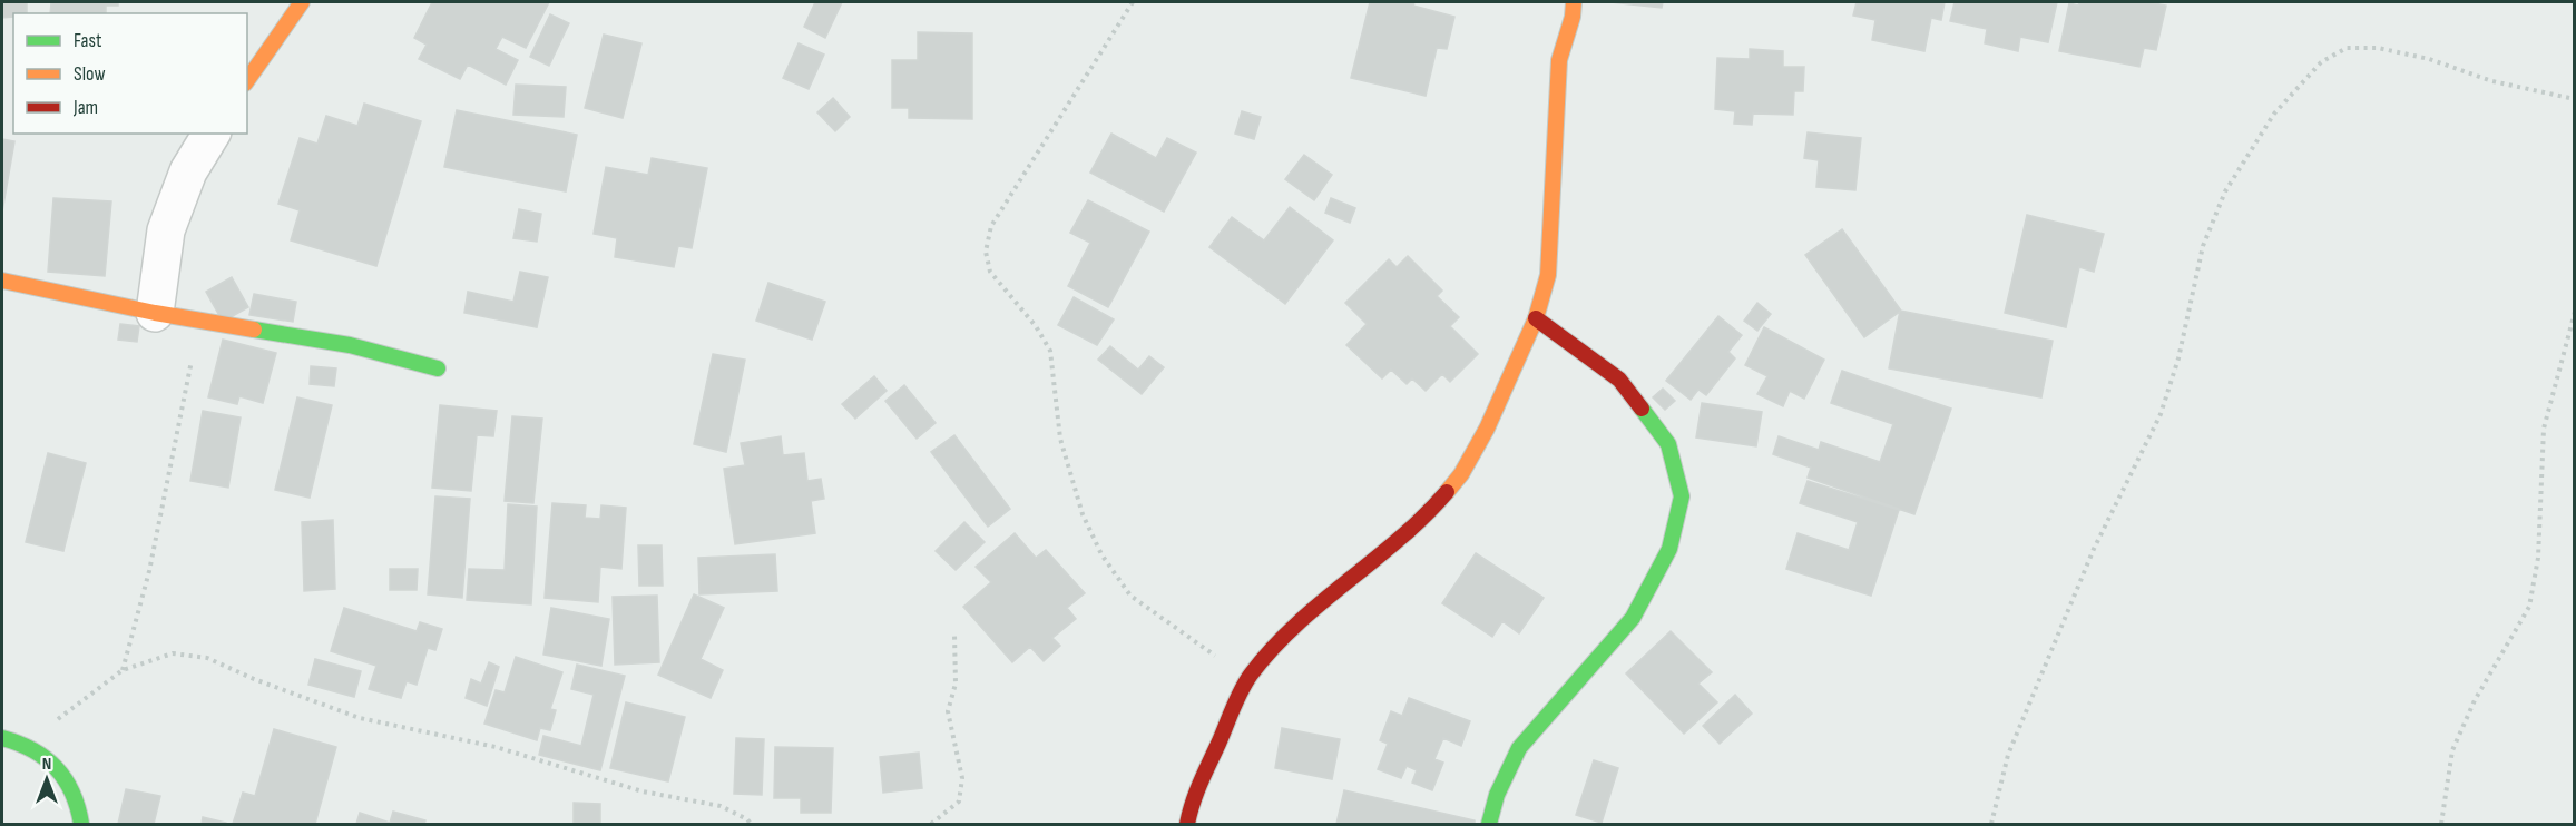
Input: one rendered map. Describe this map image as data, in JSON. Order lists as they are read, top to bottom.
{
  "legend": ["Fast", "Slow", "Jam"],
  "north": "top"
}
